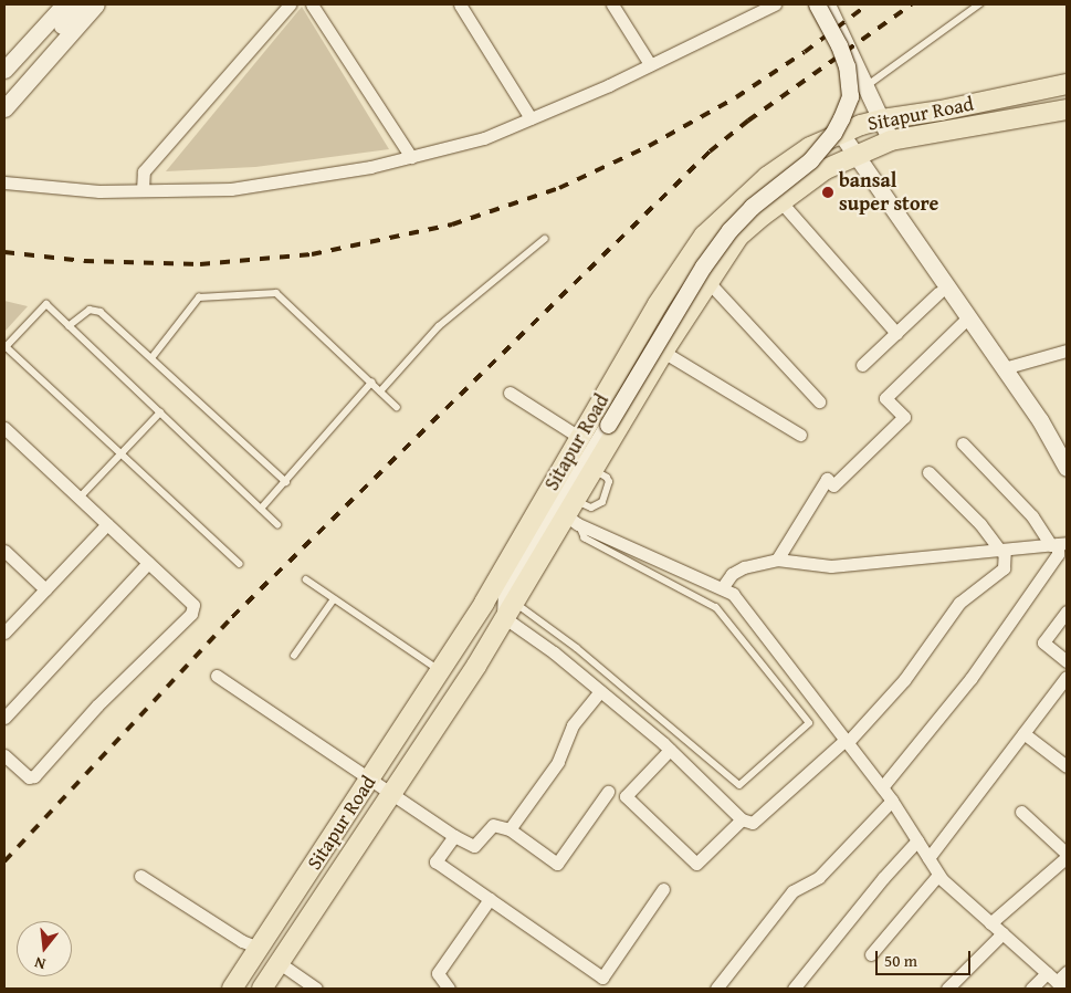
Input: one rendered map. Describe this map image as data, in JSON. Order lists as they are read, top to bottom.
{
  "streets": {
    "main road": ["Sitapur Road"]
  },
  "places": ["bansal super store"],
  "scale_bar": "50 m",
  "north": "bottom"
}
